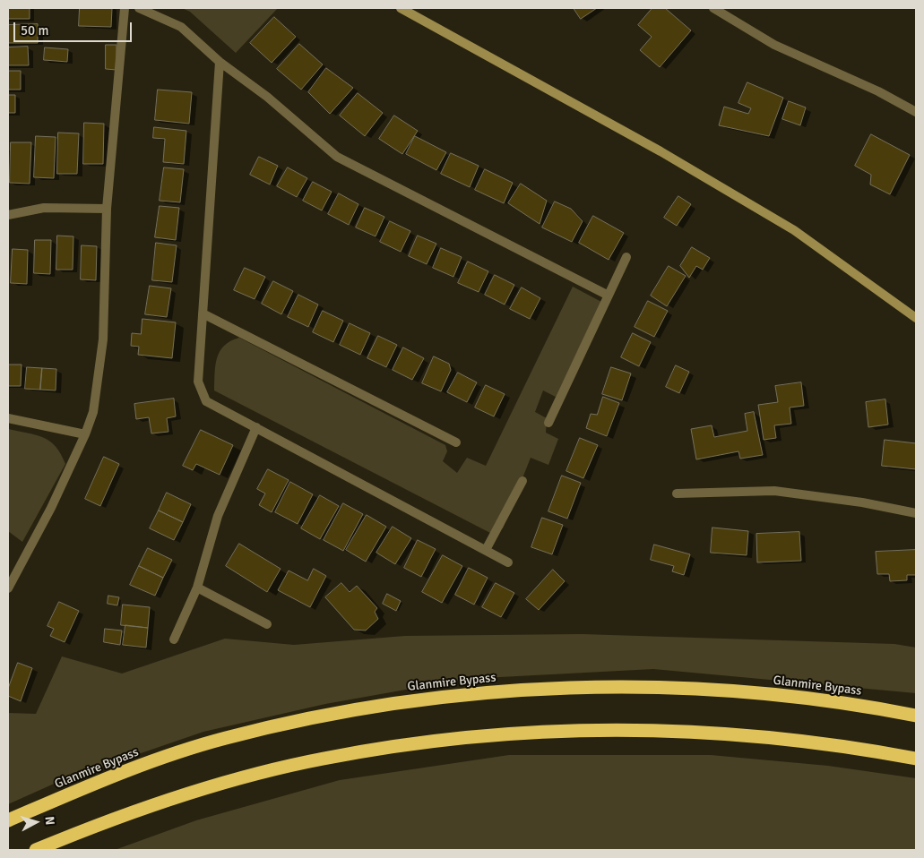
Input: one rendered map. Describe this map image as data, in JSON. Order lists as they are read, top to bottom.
{
  "streets": {
    "highway": ["Glanmire Bypass"]
  },
  "scale_bar": "50 m",
  "north": "right"
}
